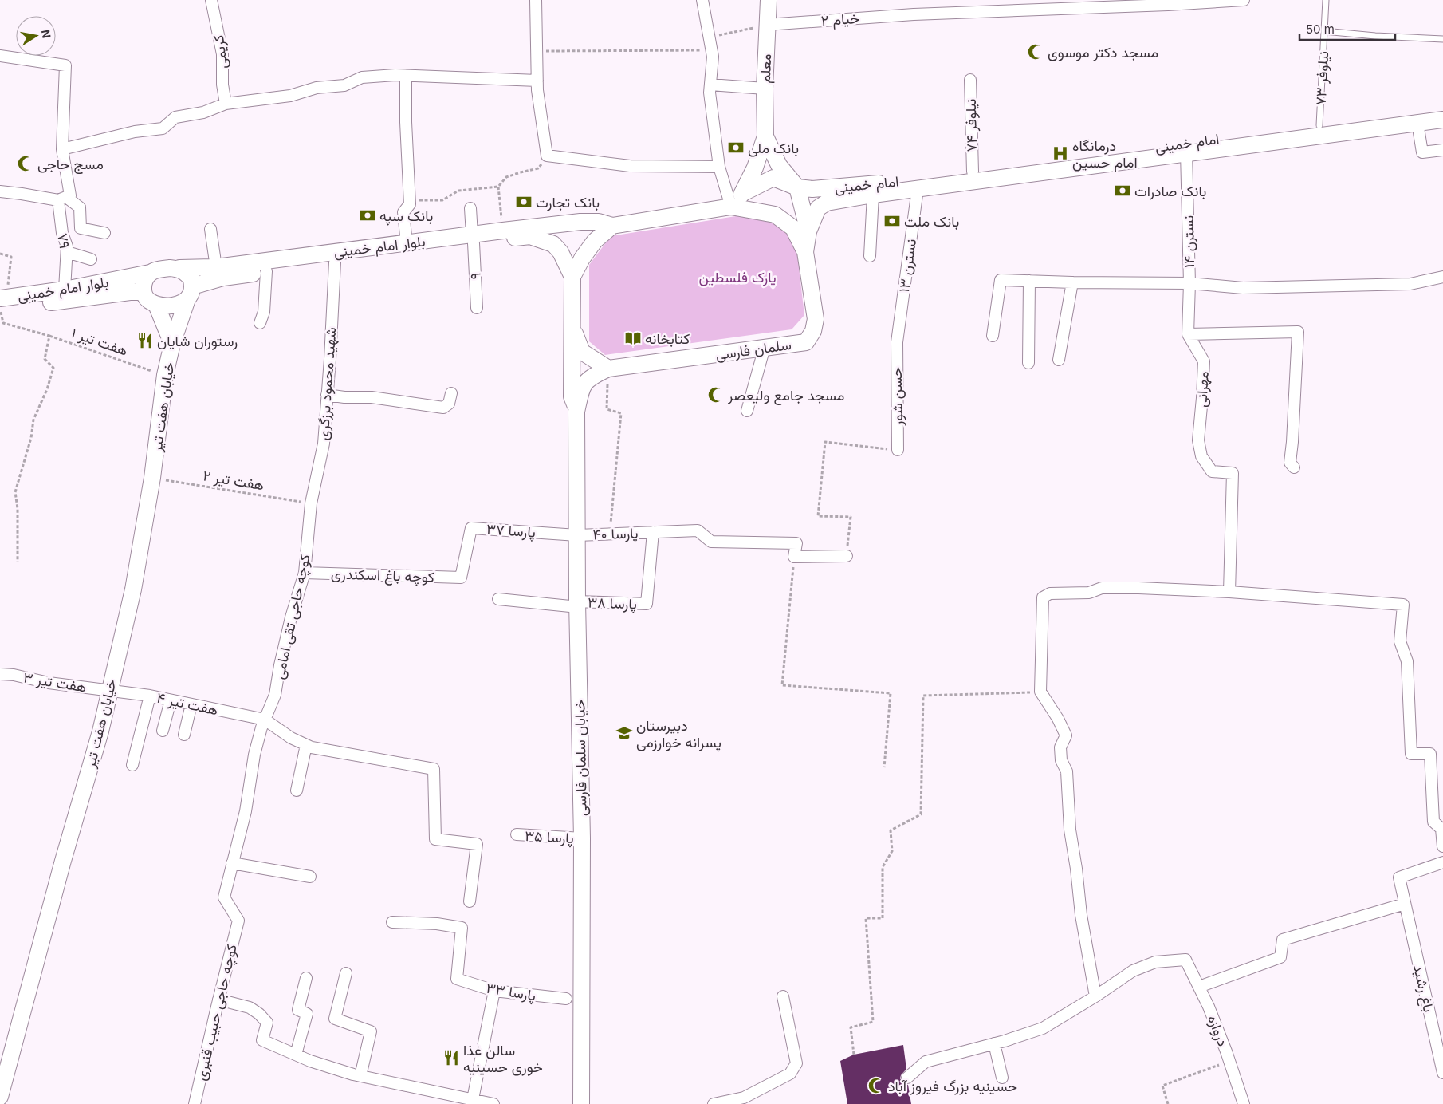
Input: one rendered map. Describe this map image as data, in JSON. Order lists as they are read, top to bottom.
{
  "streets": {
    "main road": [
      "معلم",
      "امام خمینی",
      "بلوار امام خمینی",
      "سلمان فارسی",
      "خیابان هفت تیر",
      "خیابان سلمان فارسی"
    ],
    "street": [
      "خیام ۲",
      "کریمی",
      "نیلوفر ۷۴",
      "۷۹",
      "نسترن ۱۴",
      "نسترن ۱۳",
      "۹",
      "شهید محمود برزگری",
      "مهرانی",
      "حسن شور",
      "پارسا ۳۷",
      "پارسا ۴۰",
      "کوچه باغ اسکندری",
      "پارسا ۳۸",
      "کوچه حاجی تقی امامی",
      "هفت تیر ۳",
      "هفت تیر ۴",
      "پارسا ۳۵",
      "باغ رشید",
      "پارسا ۳۳",
      "کوچه حاجی حبیب قنبری",
      "دروازه"
    ],
    "lane": ["نیلوفر ۷۳"],
    "path": ["هفت تیر ۱", "هفت تیر ۲"]
  },
  "crossings": [
    ["خیام ۲", "معلم"],
    ["نیلوفر ۷۳", "امام خمینی"],
    ["نیلوفر ۷۴", "امام خمینی"],
    ["امام خمینی", "نسترن ۱۴"],
    ["امام خمینی", "نسترن ۱۳"],
    ["۷۹", "بلوار امام خمینی"],
    ["بلوار امام خمینی", "۹"],
    ["بلوار امام خمینی", "هفت تیر ۱"],
    ["بلوار امام خمینی", "شهید محمود برزگری"],
    ["بلوار امام خمینی", "خیابان هفت تیر"],
    ["نسترن ۱۳", "حسن شور"],
    ["هفت تیر ۱", "خیابان هفت تیر"],
    ["سلمان فارسی", "خیابان سلمان فارسی"],
    ["شهید محمود برزگری", "هفت تیر ۲"],
    ["شهید محمود برزگری", "کوچه حاجی تقی امامی"],
    ["خیابان هفت تیر", "هفت تیر ۲"],
    ["خیابان هفت تیر", "هفت تیر ۳"],
    ["خیابان هفت تیر", "هفت تیر ۴"],
    ["هفت تیر ۲", "کوچه حاجی تقی امامی"],
    ["پارسا ۳۷", "پارسا ۴۰"],
    ["پارسا ۳۷", "کوچه باغ اسکندری"],
    ["پارسا ۳۷", "خیابان سلمان فارسی"],
    ["پارسا ۴۰", "پارسا ۳۸"],
    ["پارسا ۴۰", "خیابان سلمان فارسی"],
    ["کوچه باغ اسکندری", "کوچه حاجی تقی امامی"],
    ["پارسا ۳۸", "خیابان سلمان فارسی"],
    ["کوچه حاجی تقی امامی", "هفت تیر ۴"],
    ["کوچه حاجی تقی امامی", "کوچه حاجی حبیب قنبری"],
    ["هفت تیر ۳", "هفت تیر ۴"],
    ["خیابان سلمان فارسی", "پارسا ۳۵"]
  ],
  "parks": ["پارک فلسطین"],
  "places": {
    "mosque": [
      "مسجد دکتر موسوی",
      "مسج حاجی",
      "مسجد جامع ولیعصر",
      "حسینیه بزرگ فیروز آباد"
    ],
    "bank": [
      "بانک ملی",
      "بانک صادرات",
      "بانک تجارت",
      "بانک سپه",
      "بانک ملت"
    ],
    "hospital": ["درمانگاه امام حسین"],
    "library": ["کتابخانه"],
    "restaurant": ["رستوران شایان", "سالن غذا خوری حسینیه"],
    "school or university": ["دبیرستان پسرانه خوارزمی"]
  },
  "scale_bar": "50 m",
  "north": "right"
}
